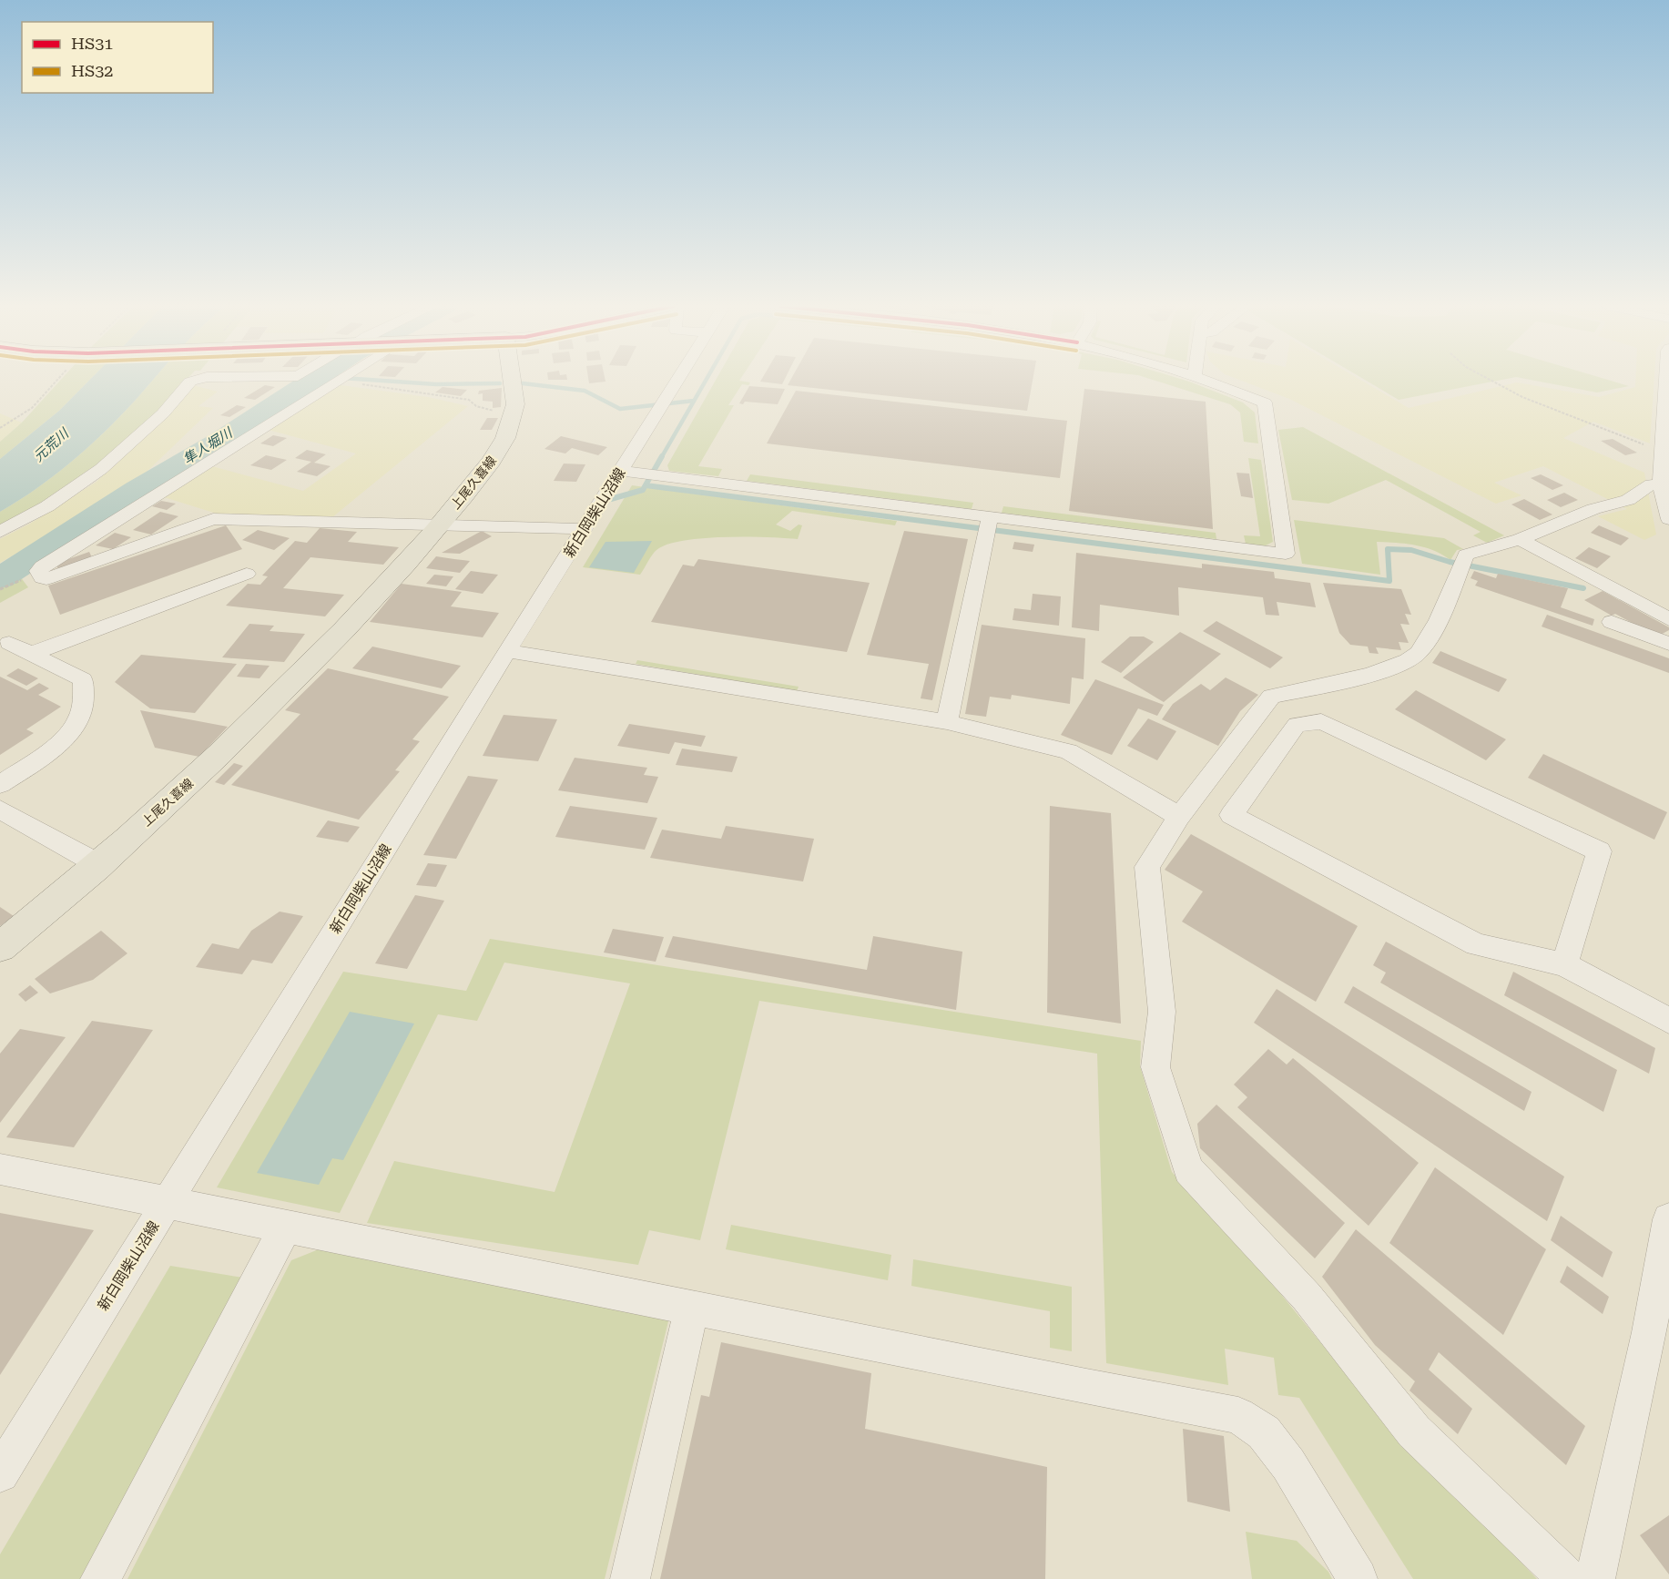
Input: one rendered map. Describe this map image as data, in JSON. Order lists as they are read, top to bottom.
{
  "streets": {
    "main road": ["上尾久喜線"],
    "street": ["新白岡柴山沼線"]
  },
  "water": ["元荒川", "隼人堀川"],
  "legend": ["HS31", "HS32"]
}
